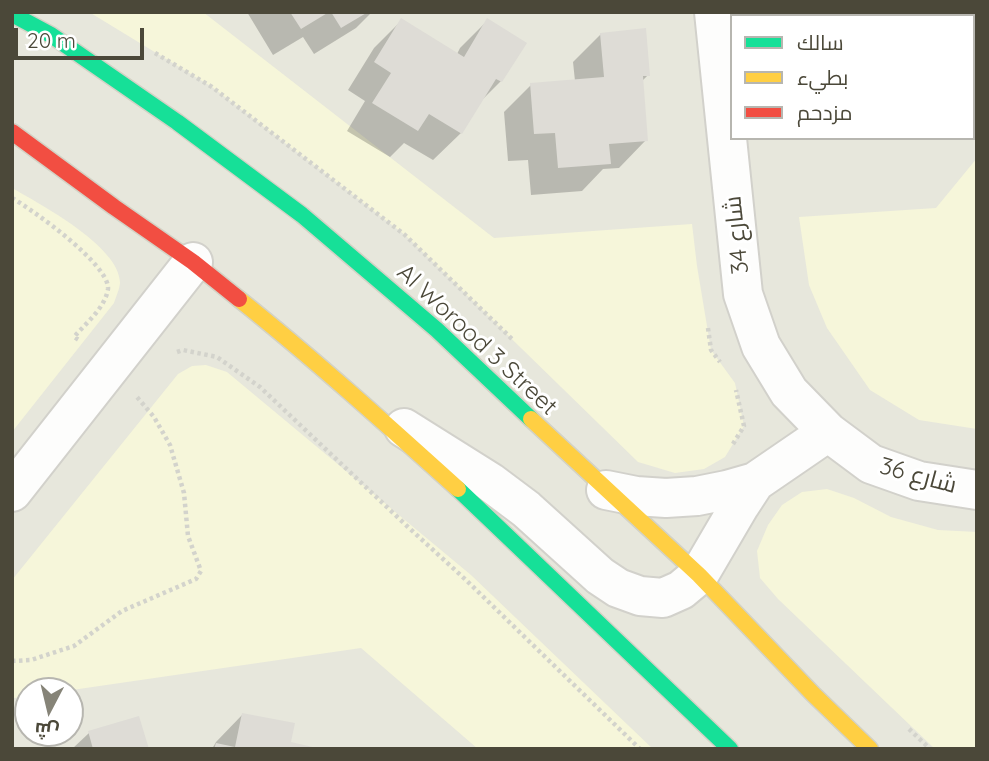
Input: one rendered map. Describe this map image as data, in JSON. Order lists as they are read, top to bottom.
{
  "streets": {
    "street": ["شارع 34", "Al Worood 3 Street", "شارع 36"]
  },
  "crossings": [
    ["شارع 34", "شارع 36"]
  ],
  "legend": ["سالك", "بطيء", "مزدحم"],
  "scale_bar": "20 m",
  "north": "bottom"
}
